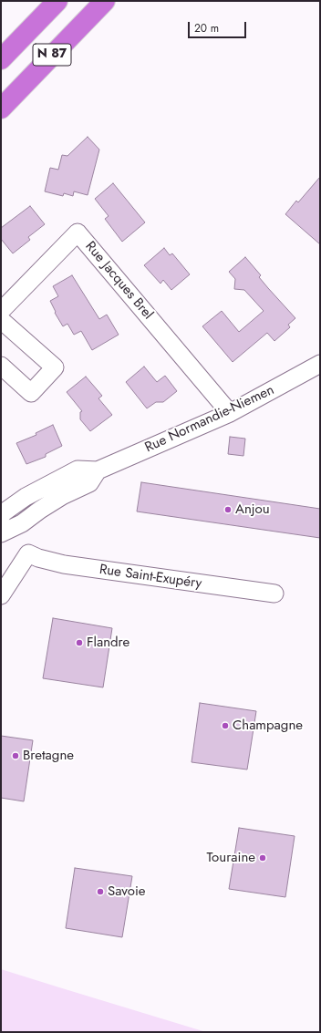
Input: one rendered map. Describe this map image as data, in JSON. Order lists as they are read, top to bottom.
{
  "streets": {
    "highway": ["N 87"],
    "street": ["Rue Jacques Brel", "Rue Normandie-Niemen", "Rue Saint-Exupéry"]
  },
  "crossings": [
    ["Rue Jacques Brel", "Rue Normandie-Niemen"]
  ],
  "places": [
    "Anjou",
    "Flandre",
    "Champagne",
    "Bretagne",
    "Touraine",
    "Savoie"
  ],
  "scale_bar": "20 m"
}
